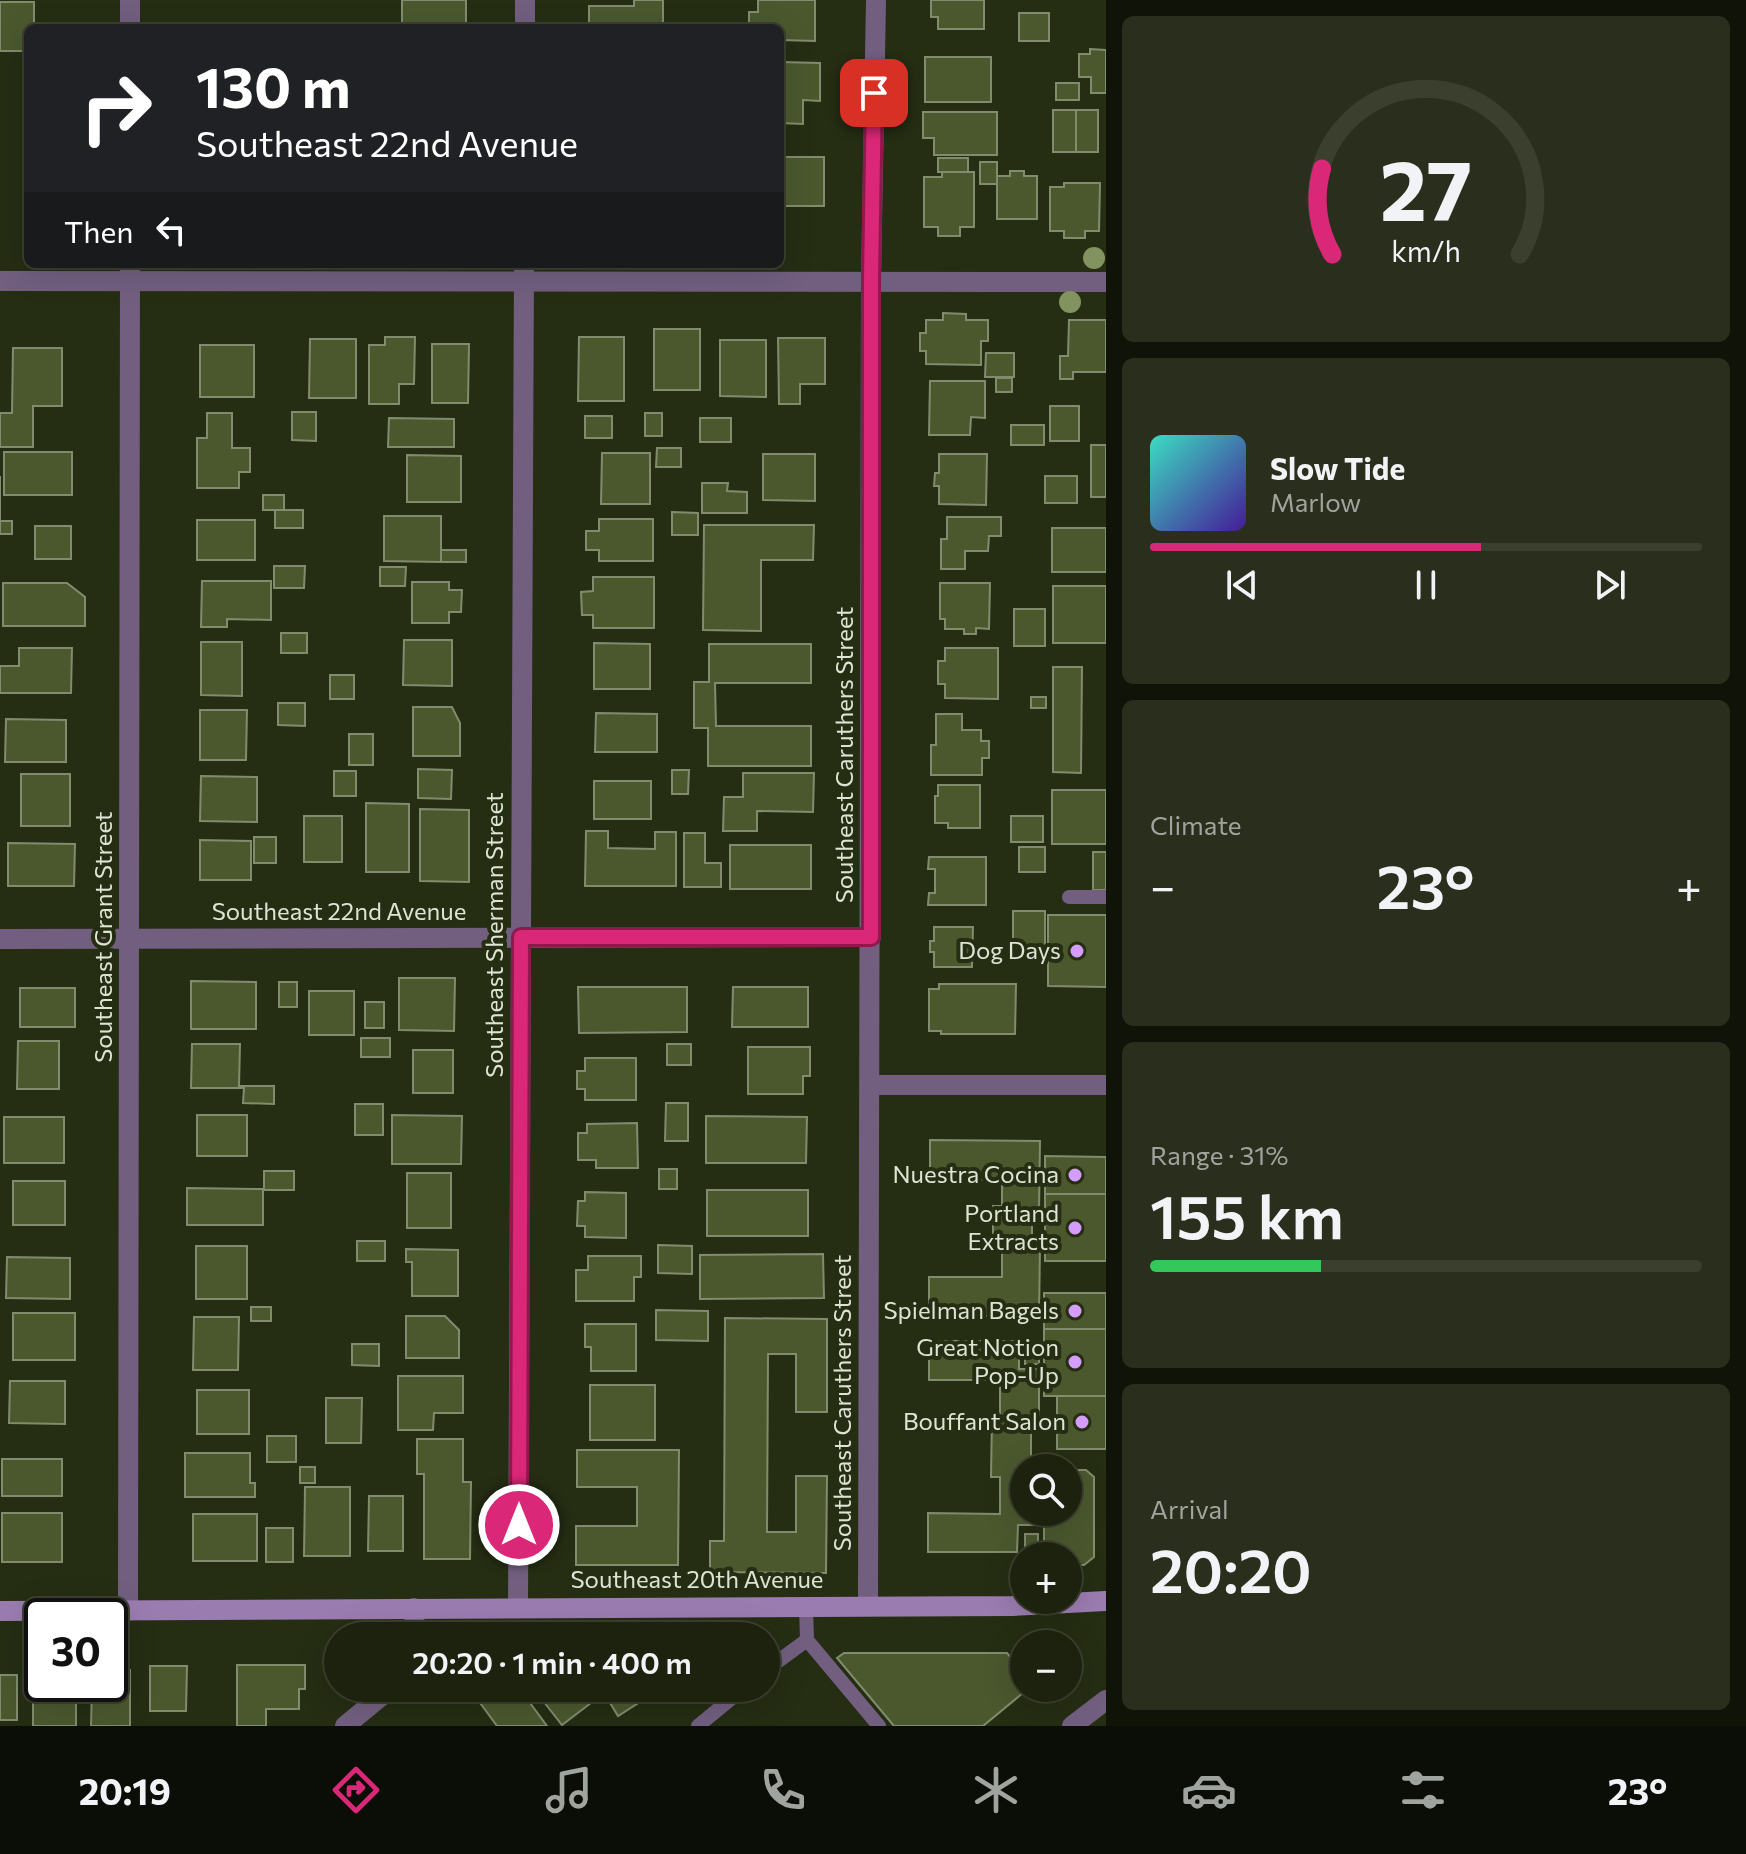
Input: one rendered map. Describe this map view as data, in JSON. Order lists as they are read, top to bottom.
{
  "streets": {
    "street": [
      "Southeast Caruthers Street",
      "Southeast 22nd Avenue",
      "Southeast Sherman Street",
      "Southeast Grant Street",
      "Southeast 20th Avenue"
    ]
  },
  "crossings": [
    ["Southeast Caruthers Street", "Southeast 22nd Avenue"],
    ["Southeast Caruthers Street", "Southeast 20th Avenue"],
    ["Southeast 22nd Avenue", "Southeast Sherman Street"],
    ["Southeast 22nd Avenue", "Southeast Grant Street"],
    ["Southeast Sherman Street", "Southeast 20th Avenue"],
    ["Southeast Grant Street", "Southeast 20th Avenue"]
  ],
  "places": [
    "Dog Days",
    "Nuestra Cocina",
    "Portland Extracts",
    "Spielman Bagels",
    "Great Notion Pop-Up",
    "Bouffant Salon"
  ],
  "page": {
    "turn": ["130 m", "Southeast 22nd Avenue"],
    "then": "Then",
    "song": ["Slow Tide", "Marlow"],
    "tile": [
      "Climate",
      ["Range · 31%", "155 km"],
      ["Arrival", "20:20"]
    ],
    "heat": ["−", "23°", "+"],
    "map_buttons": ["+", "−"],
    "limit": "30",
    "trip": "20:20 · 1 min · 400 m",
    "tabs": ["20:19", "23°"],
    "gauge": ["27", "km/h"]
  }
}
